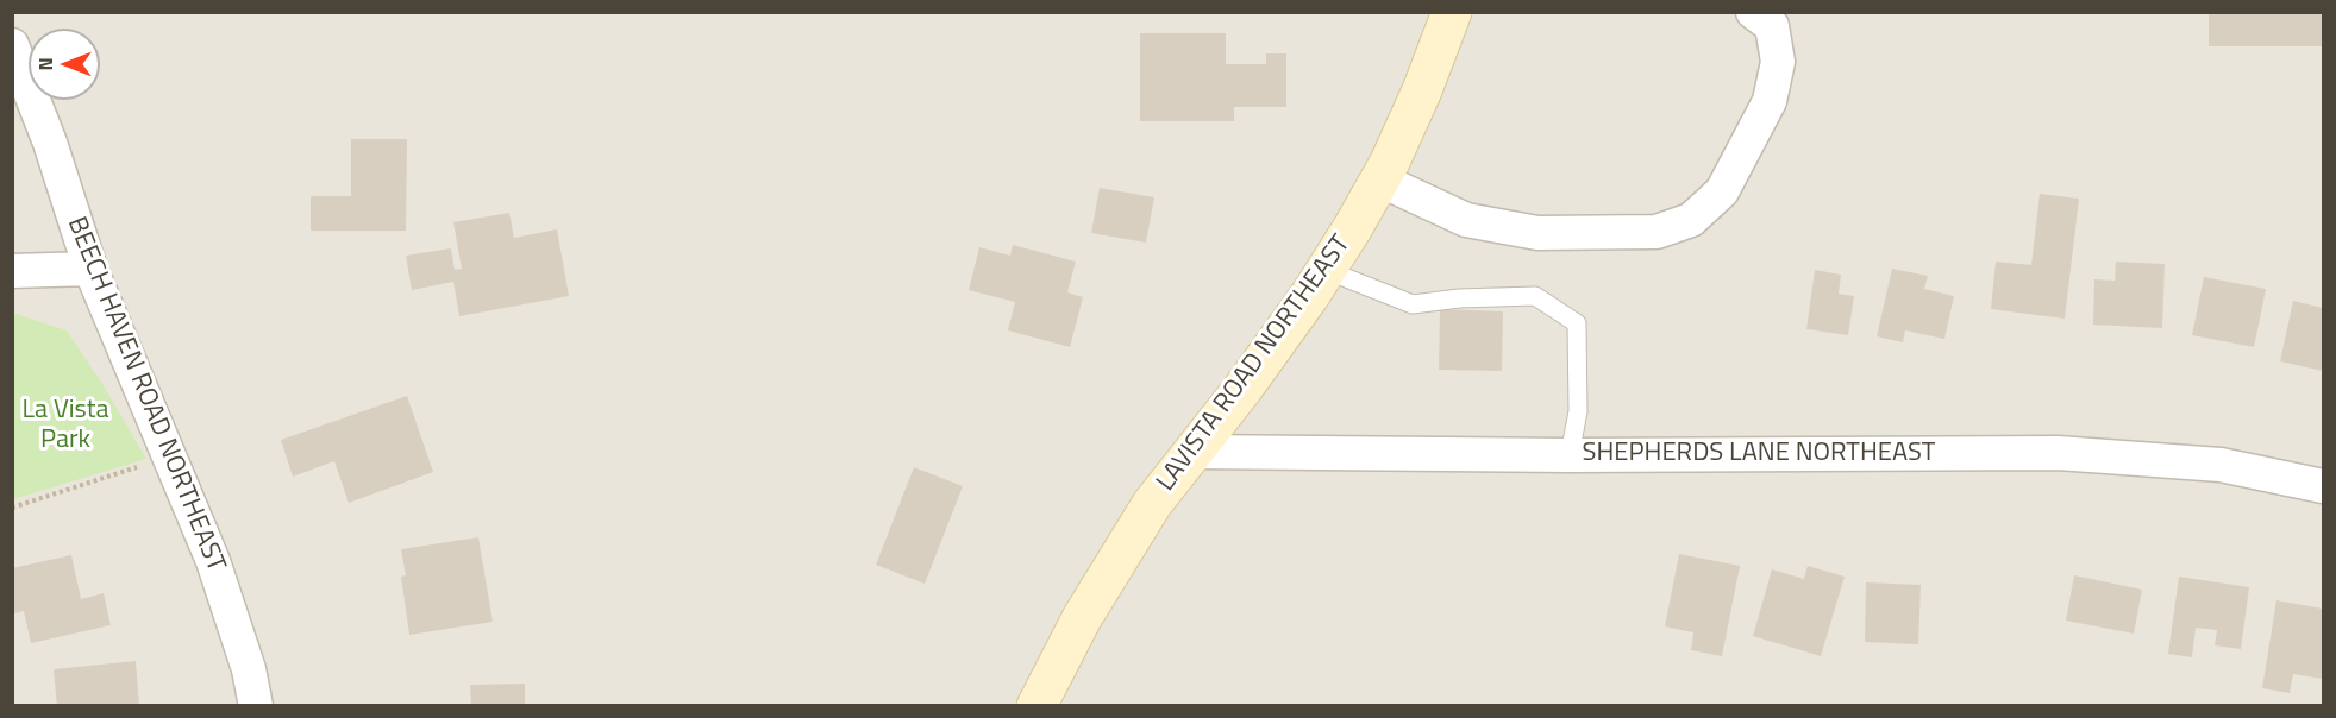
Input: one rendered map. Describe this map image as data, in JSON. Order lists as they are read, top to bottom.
{
  "streets": {
    "main road": ["LAVISTA ROAD NORTHEAST"],
    "street": ["BEECH HAVEN ROAD NORTHEAST", "SHEPHERDS LANE NORTHEAST"]
  },
  "crossings": [
    ["LAVISTA ROAD NORTHEAST", "SHEPHERDS LANE NORTHEAST"]
  ],
  "parks": ["La Vista Park"],
  "north": "left"
}
